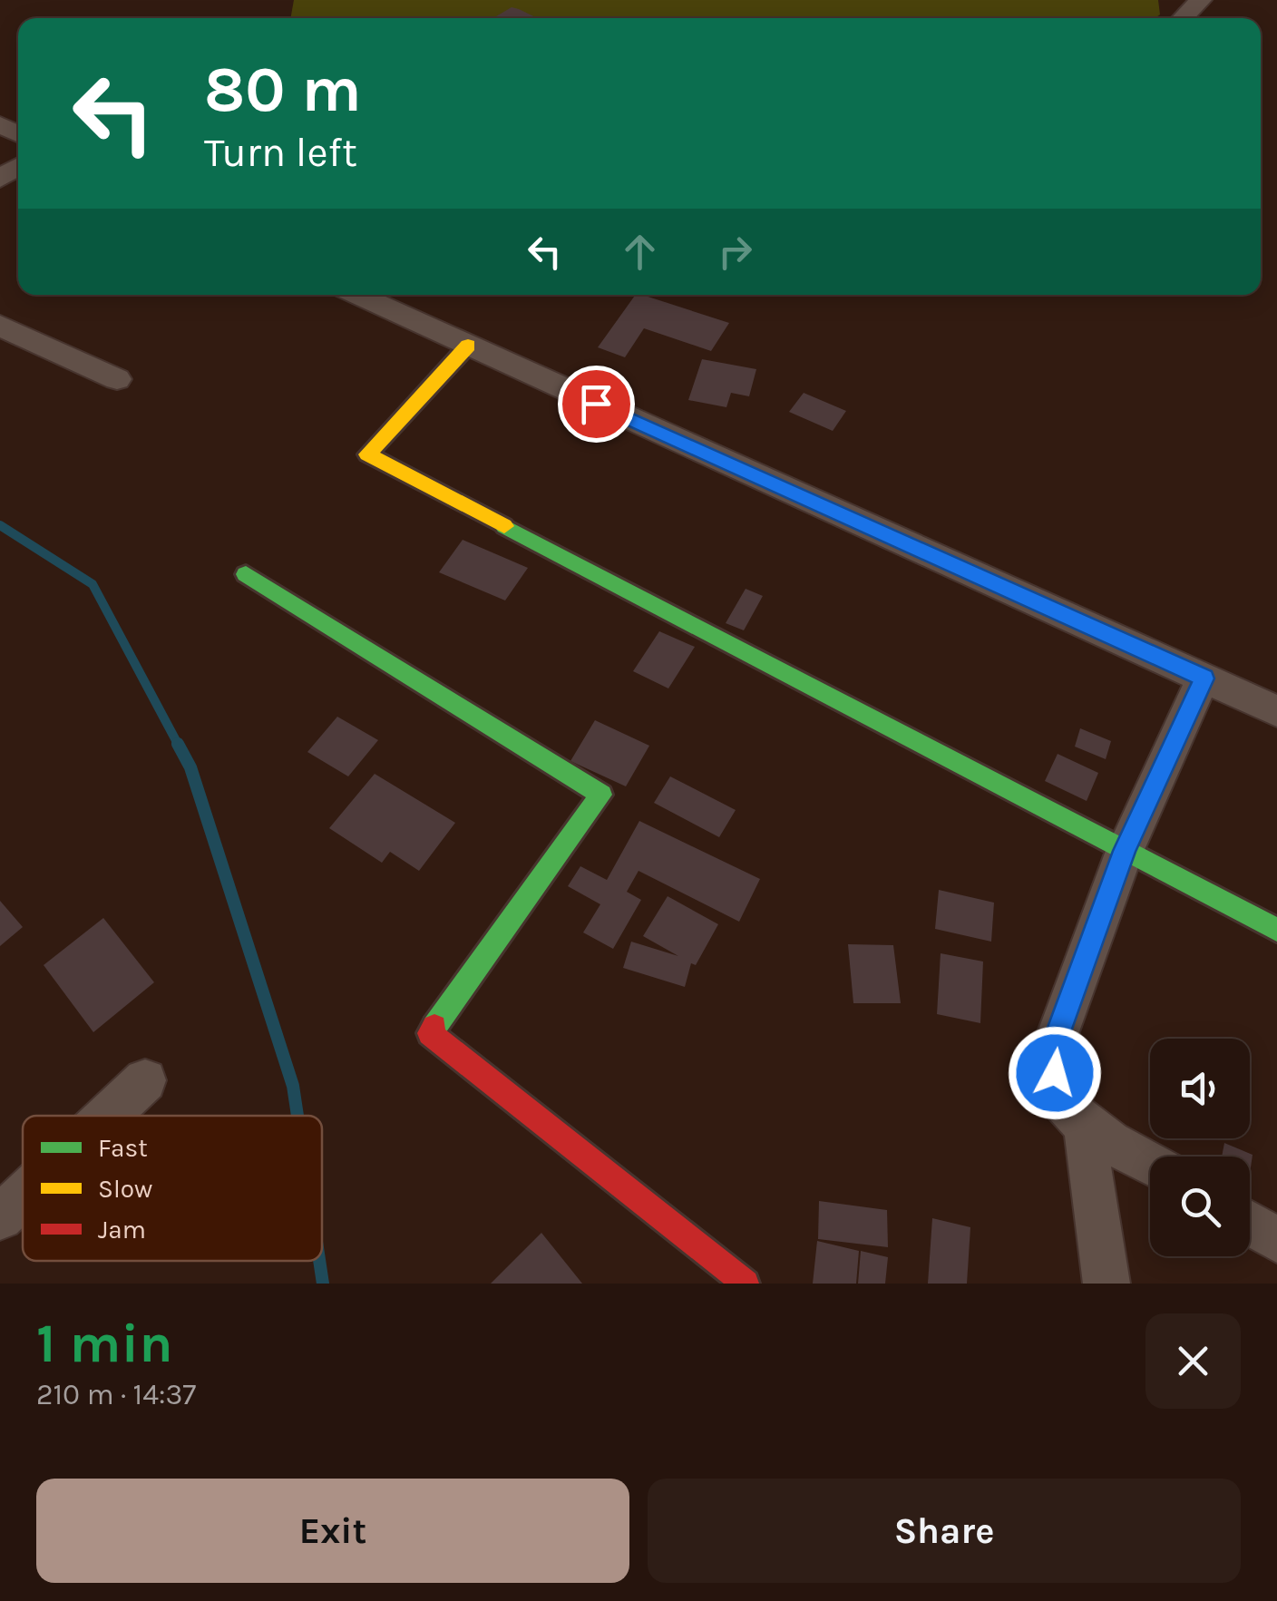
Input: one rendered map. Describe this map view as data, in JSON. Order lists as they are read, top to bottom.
{
  "legend": ["Fast", "Slow", "Jam"],
  "page": {
    "turn": ["80 m", "Turn left"],
    "heading": ["1 min", "210 m · 14:37"],
    "buttons": ["Exit", "Share"]
  }
}
